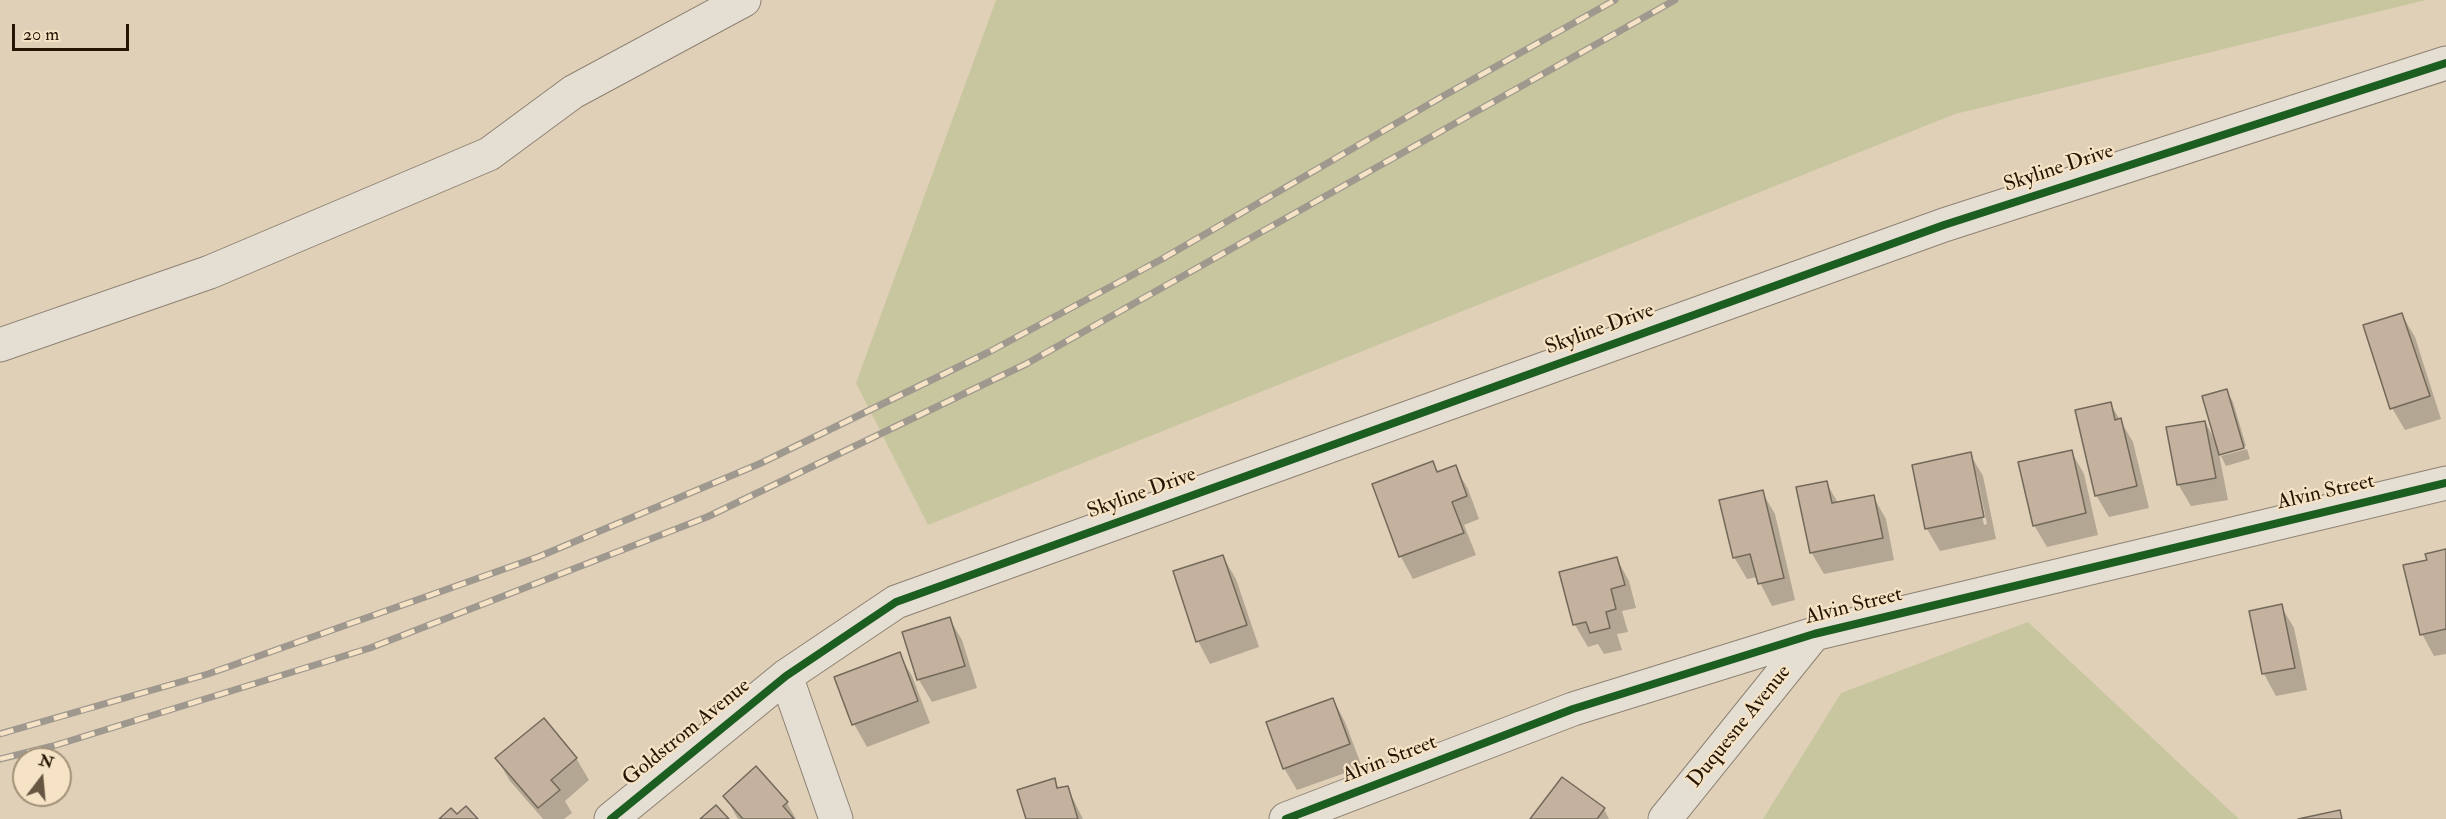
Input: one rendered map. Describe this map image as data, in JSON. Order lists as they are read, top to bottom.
{
  "streets": {
    "street": [
      "Skyline Drive",
      "Alvin Street",
      "Duquesne Avenue",
      "Goldstrom Avenue"
    ]
  },
  "crossings": [
    ["Skyline Drive", "Goldstrom Avenue"],
    ["Alvin Street", "Duquesne Avenue"]
  ],
  "scale_bar": "20 m",
  "north": "top"
}
